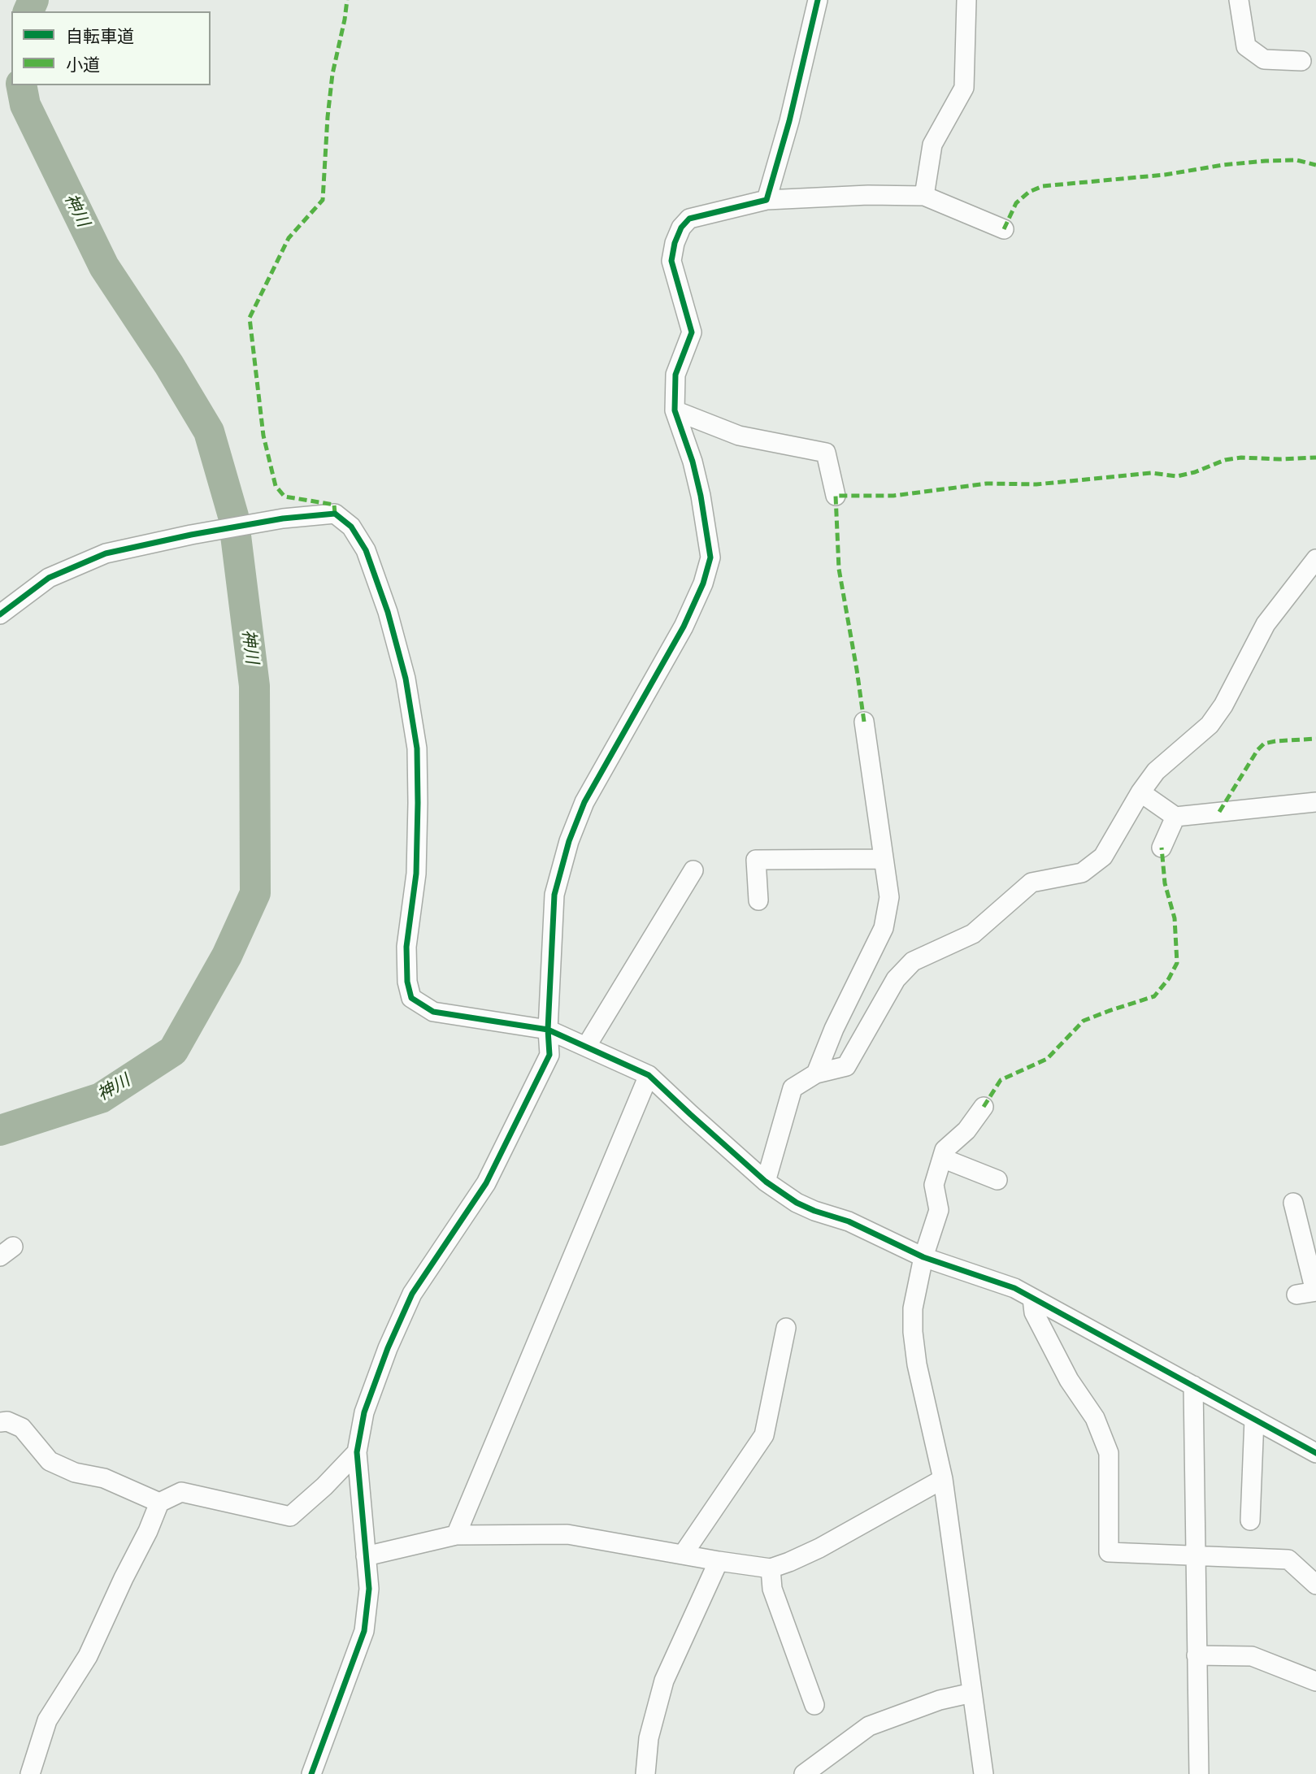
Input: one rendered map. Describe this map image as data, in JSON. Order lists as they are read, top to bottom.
{
  "water": ["神川"],
  "legend": ["自転車道", "小道"]
}
